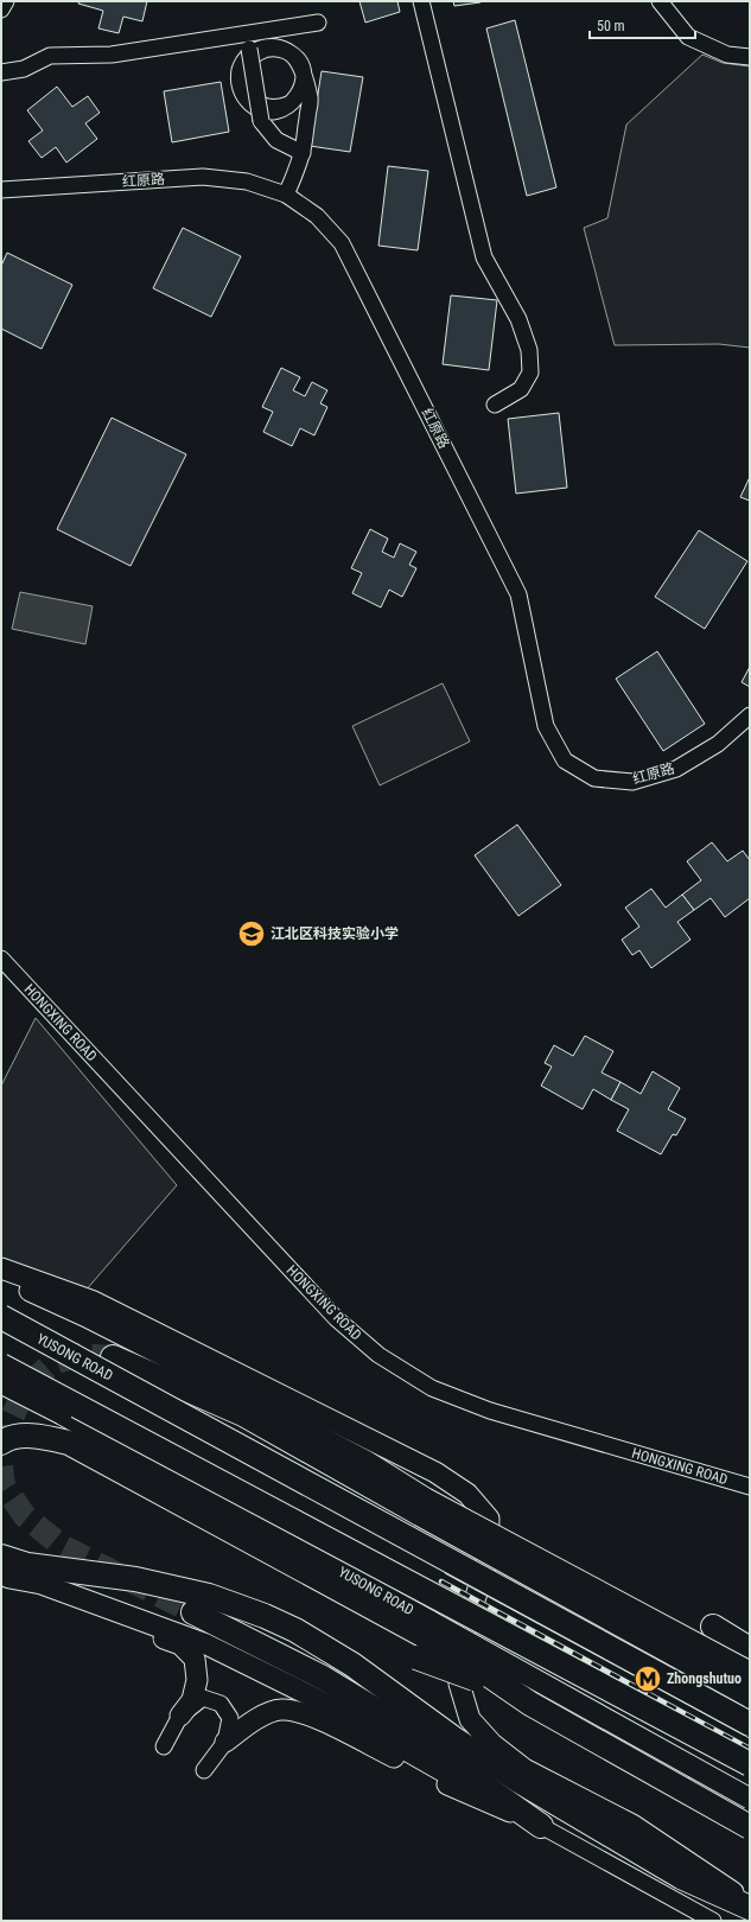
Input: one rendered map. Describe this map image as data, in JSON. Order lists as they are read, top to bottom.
{
  "streets": {
    "highway": ["YUSONG ROAD"],
    "street": ["红原路", "HONGXING ROAD"]
  },
  "places": {
    "school or university": ["江北区科技实验小学"],
    "metro station": ["Zhongshutuo"]
  },
  "scale_bar": "50 m"
}
